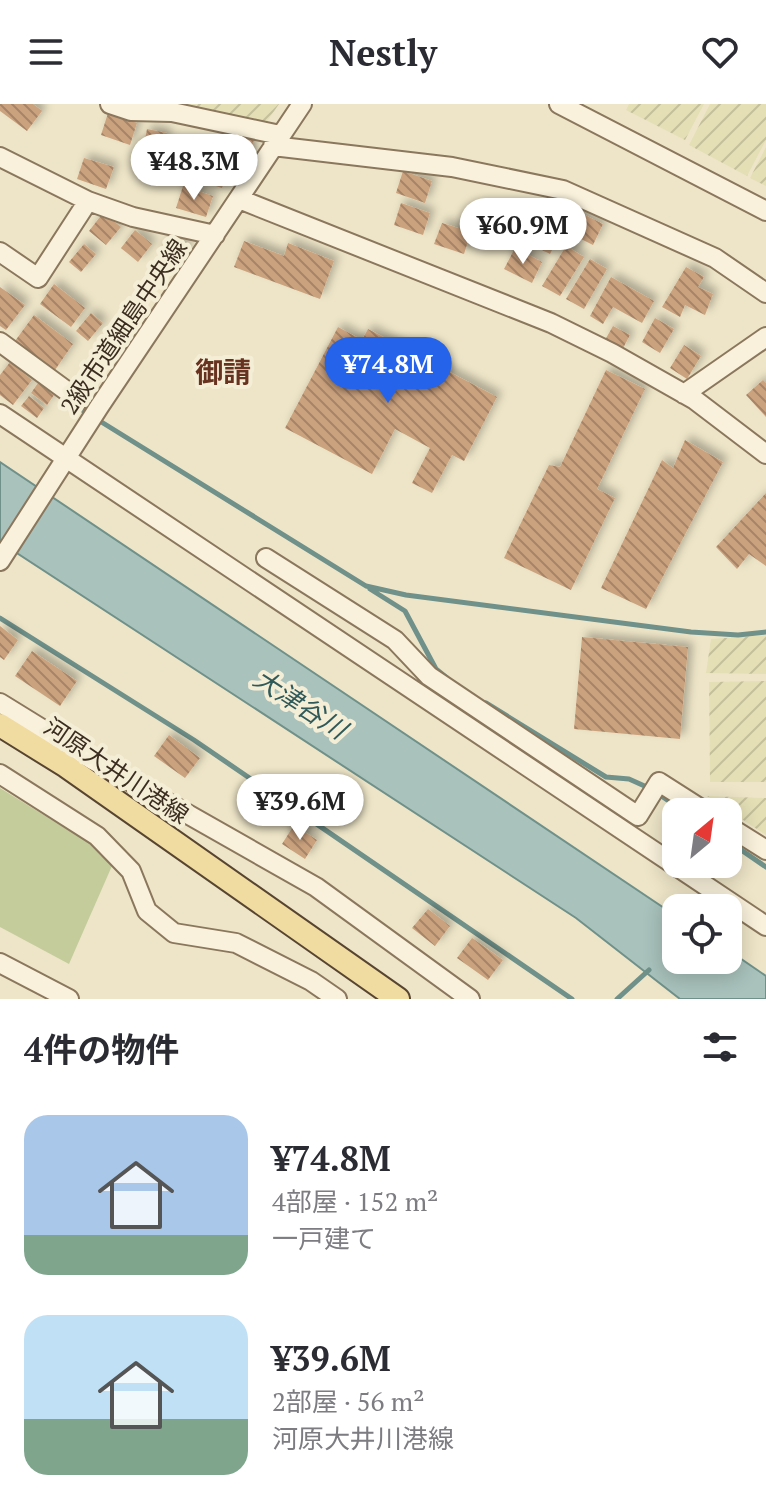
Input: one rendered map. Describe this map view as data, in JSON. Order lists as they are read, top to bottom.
{
  "streets": {
    "main road": ["河原大井川港線"],
    "street": ["2級市道細島中央線"]
  },
  "districts": ["御請"],
  "water": ["大津谷川"],
  "north": "top right",
  "page": {
    "header": "Nestly",
    "price": [
      "¥48.3M",
      "¥60.9M",
      "¥74.8M",
      "¥39.6M"
    ],
    "heading": "4件の物件",
    "list": [
      {
        "name": "¥74.8M",
        "note": "4部屋 · 152 m² · 一戸建て"
      },
      {
        "name": "¥39.6M",
        "note": "2部屋 · 56 m² · 河原大井川港線"
      }
    ]
  }
}
